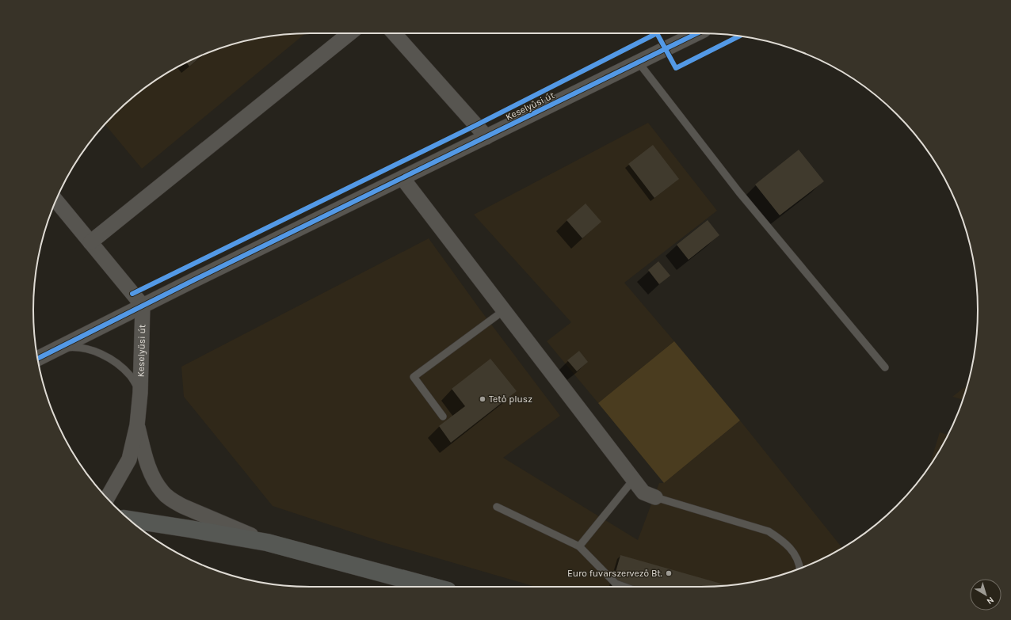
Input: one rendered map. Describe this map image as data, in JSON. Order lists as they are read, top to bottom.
{
  "streets": {
    "street": ["Keselyűsi út"]
  },
  "places": ["Tető plusz", "Euro fuvarszervező Bt."],
  "north": "bottom right"
}
